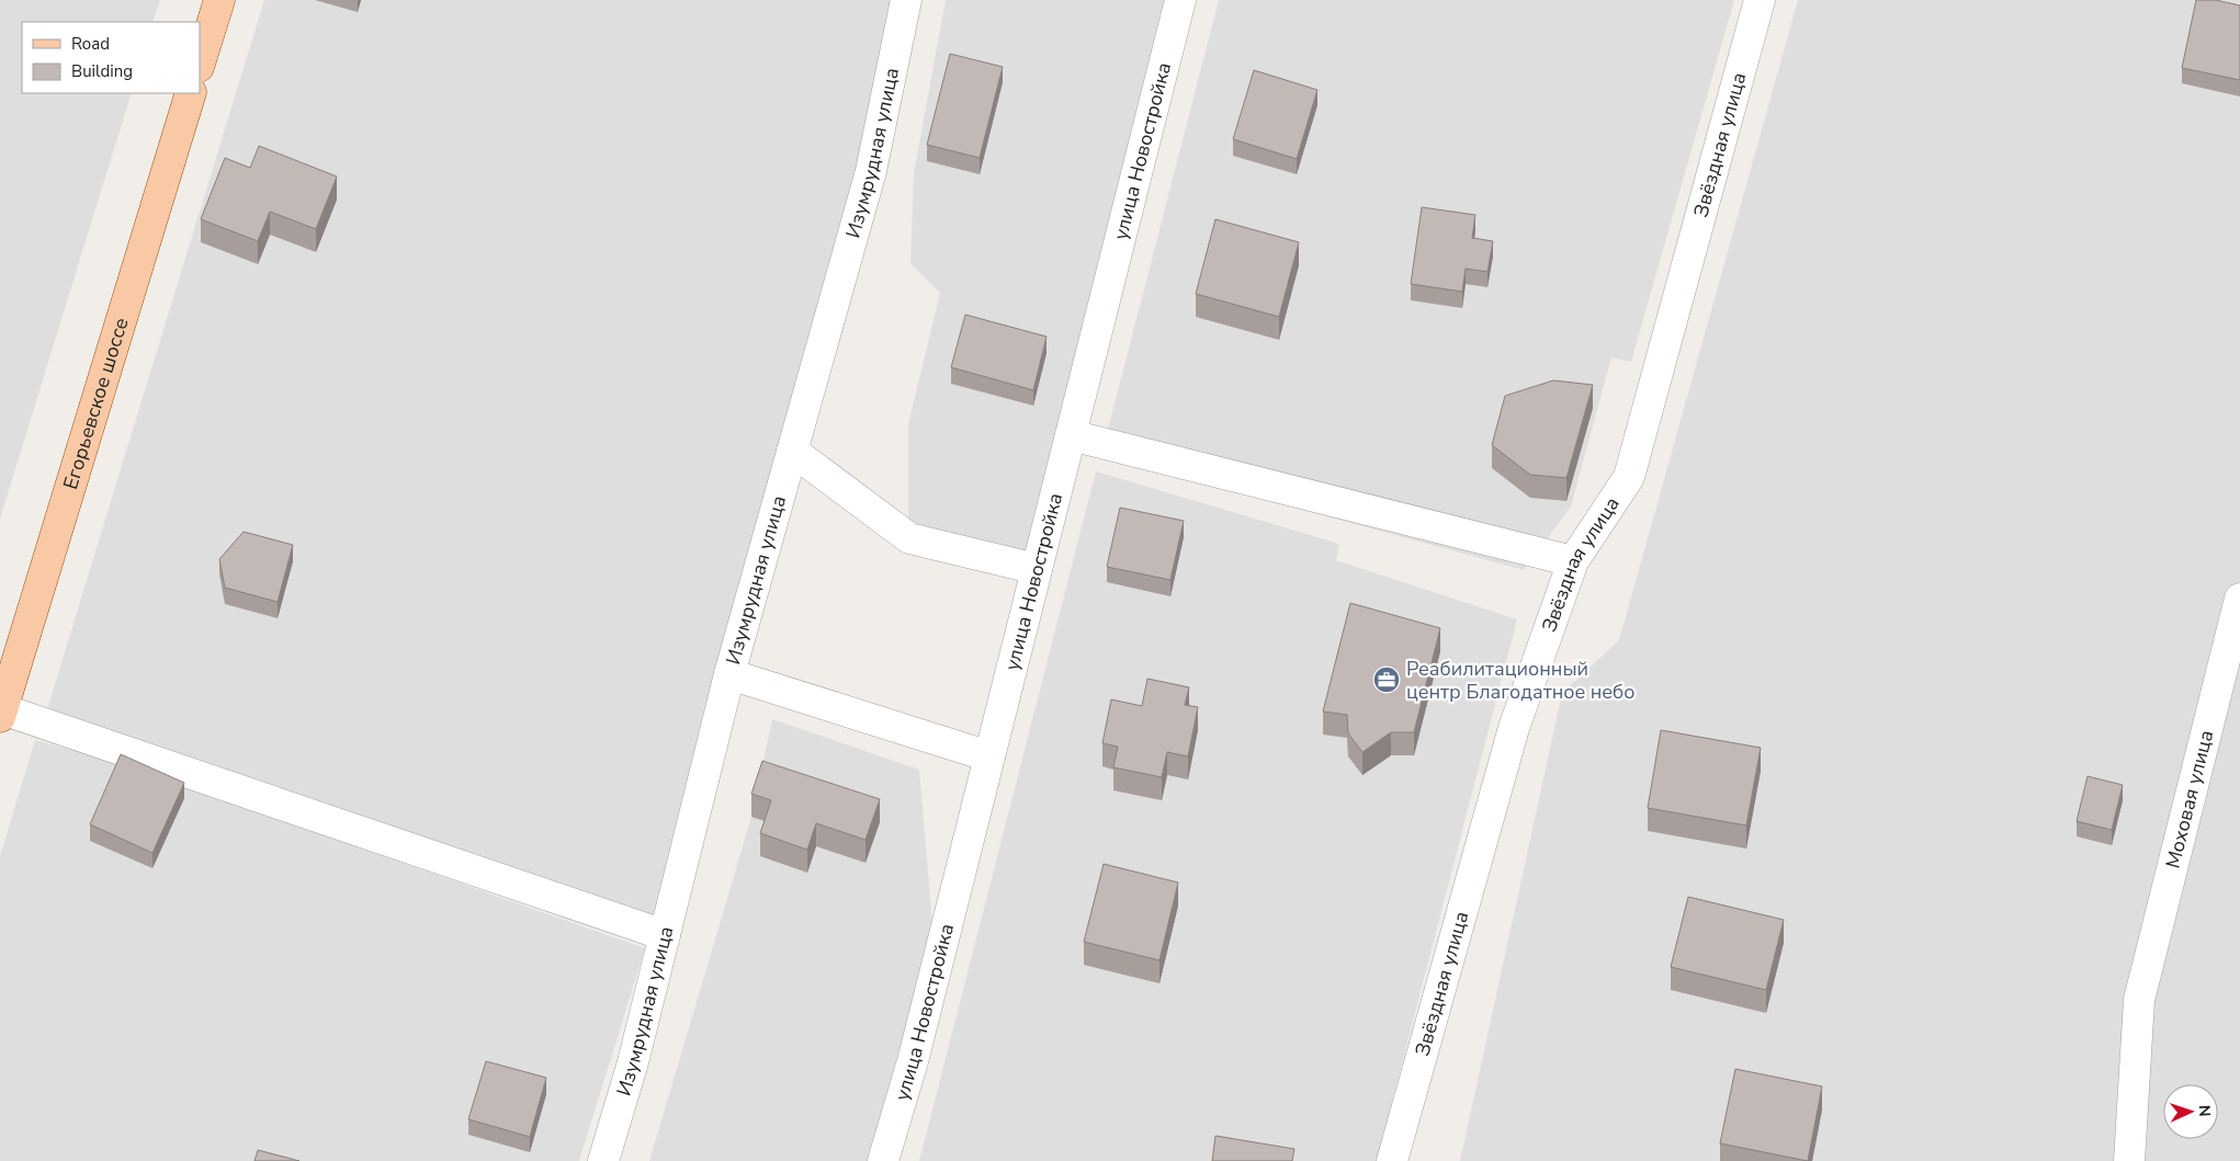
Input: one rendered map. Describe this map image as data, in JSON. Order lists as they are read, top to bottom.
{
  "streets": {
    "main road": ["Егорьевское шоссе"],
    "street": [
      "Звёздная улица",
      "улица Новостройка",
      "Изумрудная улица",
      "Моховая улица"
    ]
  },
  "places": {
    "office": ["Реабилитационный центр Благодатное небо"]
  },
  "legend": ["Road", "Building"],
  "north": "right"
}
